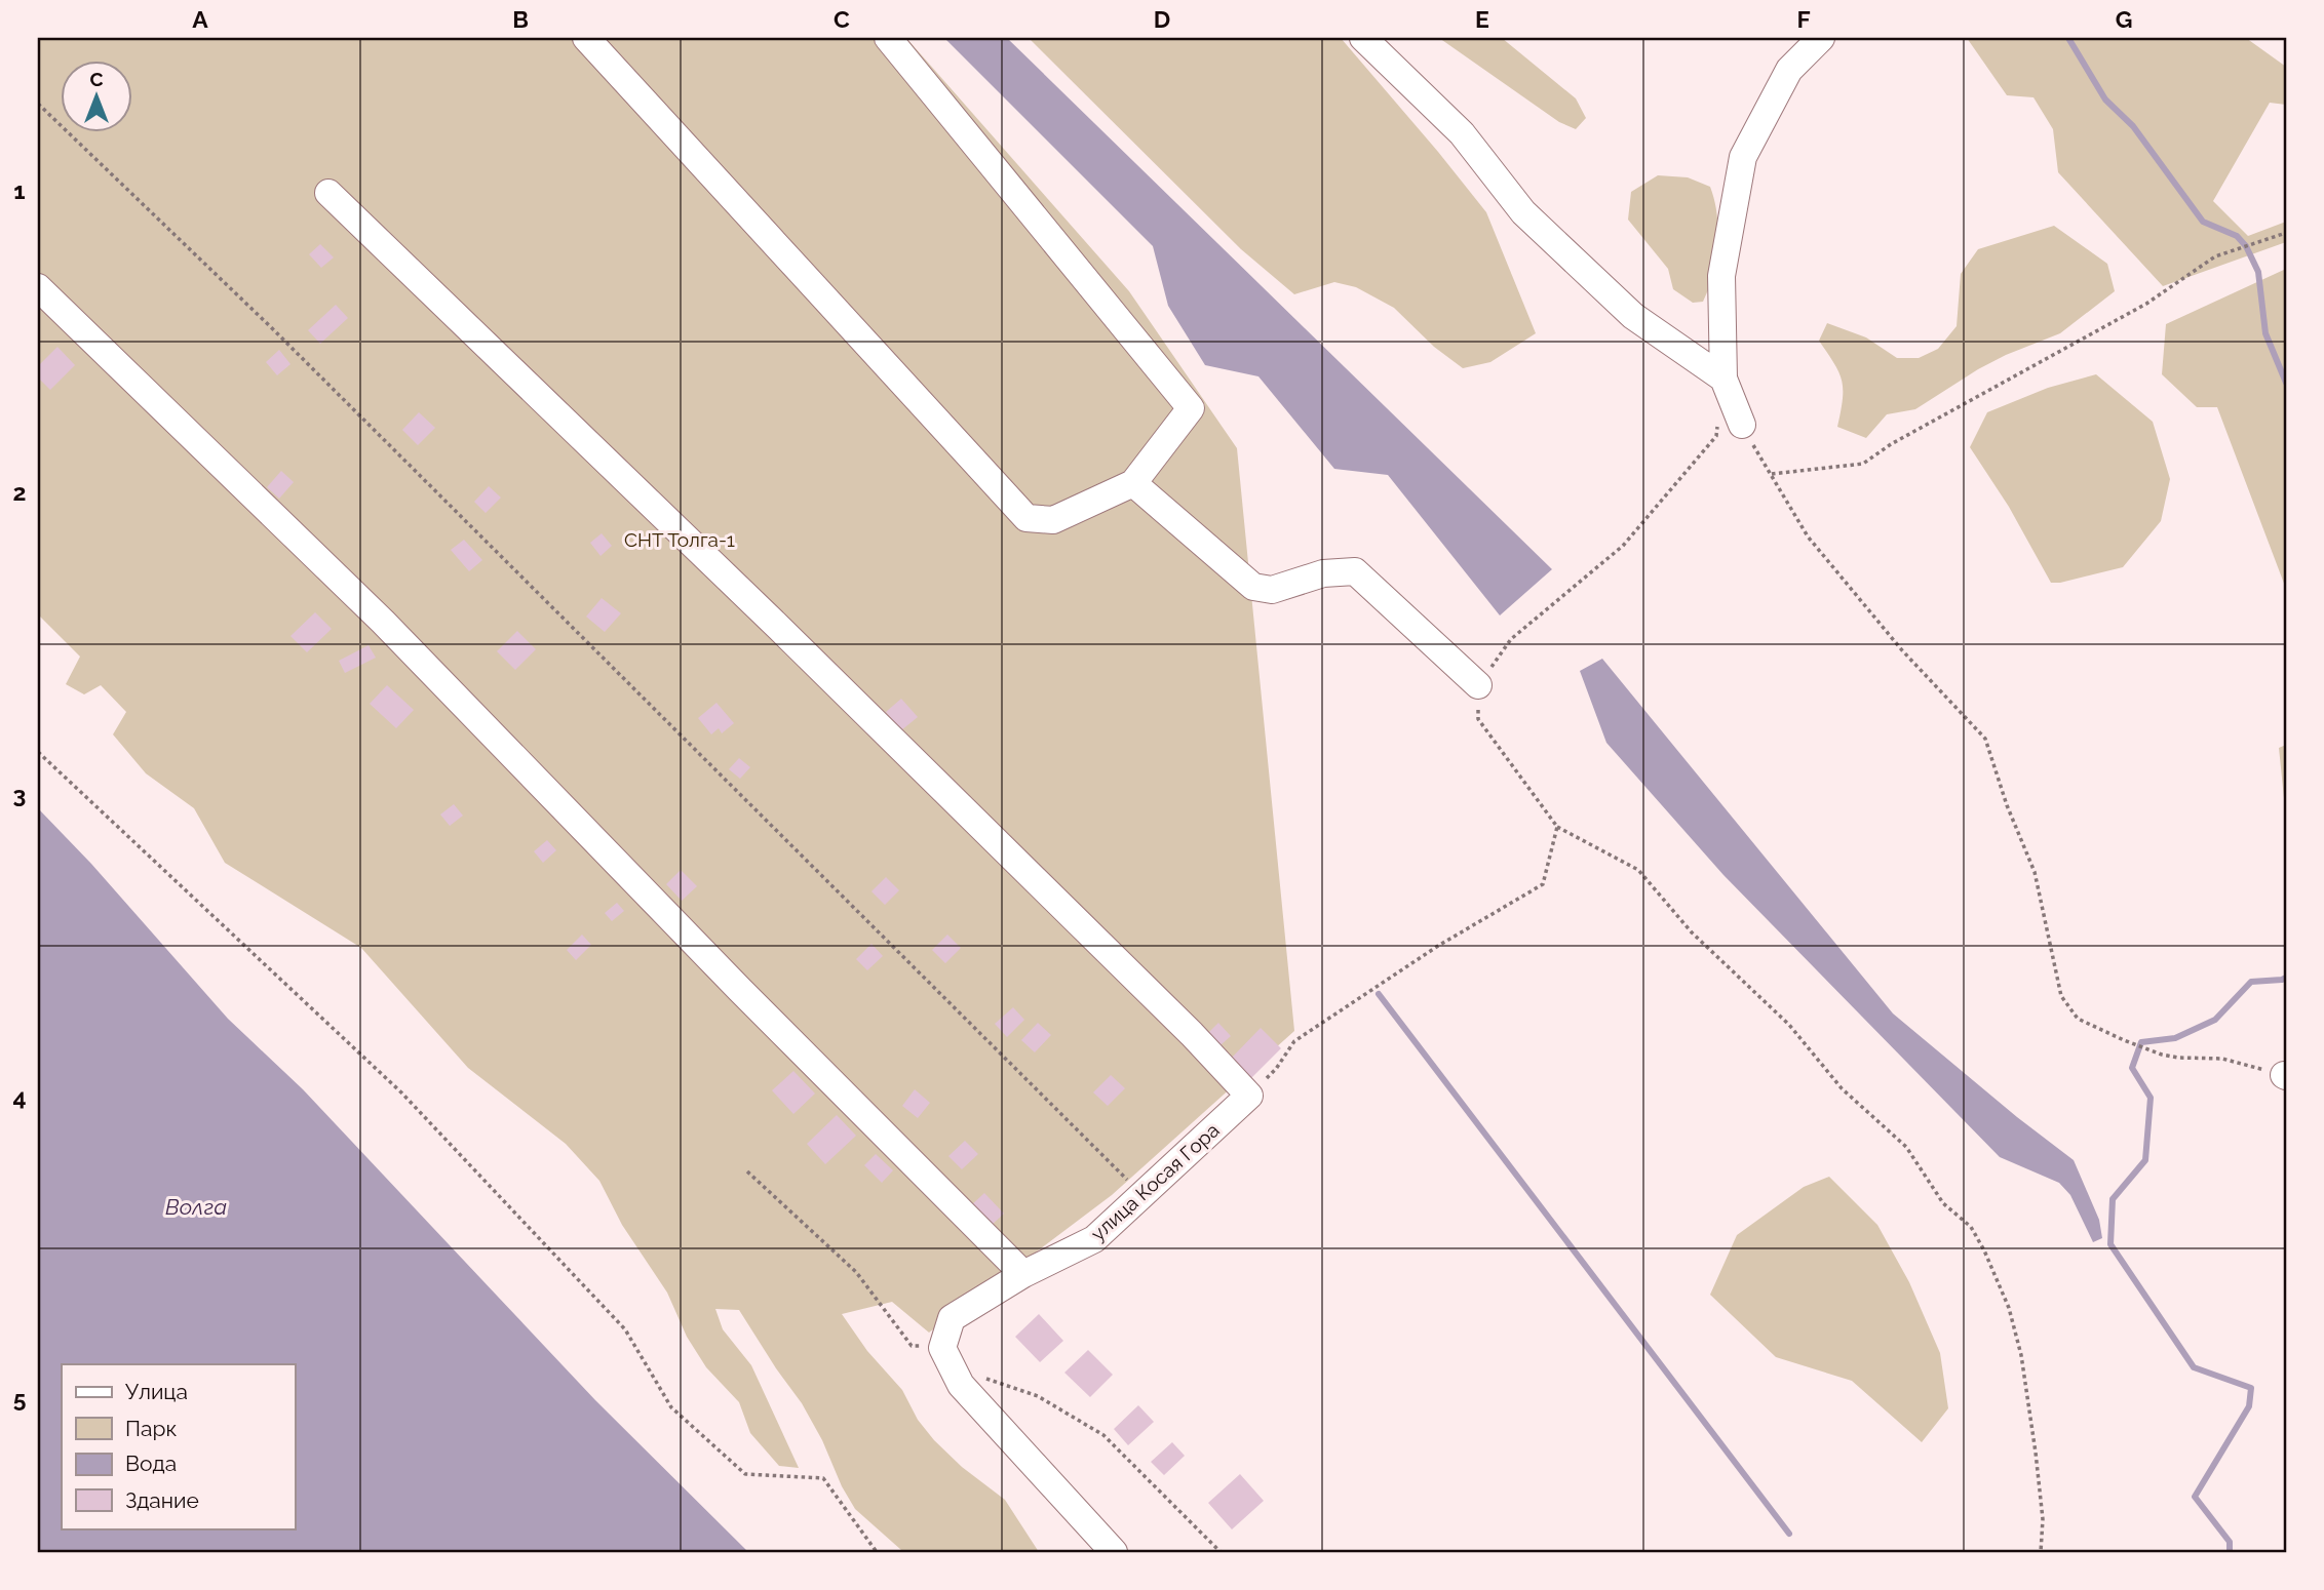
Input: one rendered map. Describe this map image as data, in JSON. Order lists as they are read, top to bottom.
{
  "streets": {
    "street": ["улица Косая Гора"]
  },
  "water": ["Волга"],
  "parks": ["СНТ Толга-1"],
  "legend": [
    "Улица",
    "Парк",
    "Вода",
    "Здание"
  ],
  "north": "top",
  "grid": {
    "columns": [
      "A",
      "B",
      "C",
      "D",
      "E",
      "F",
      "G"
    ],
    "rows": [
      "1",
      "2",
      "3",
      "4",
      "5"
    ]
  }
}
